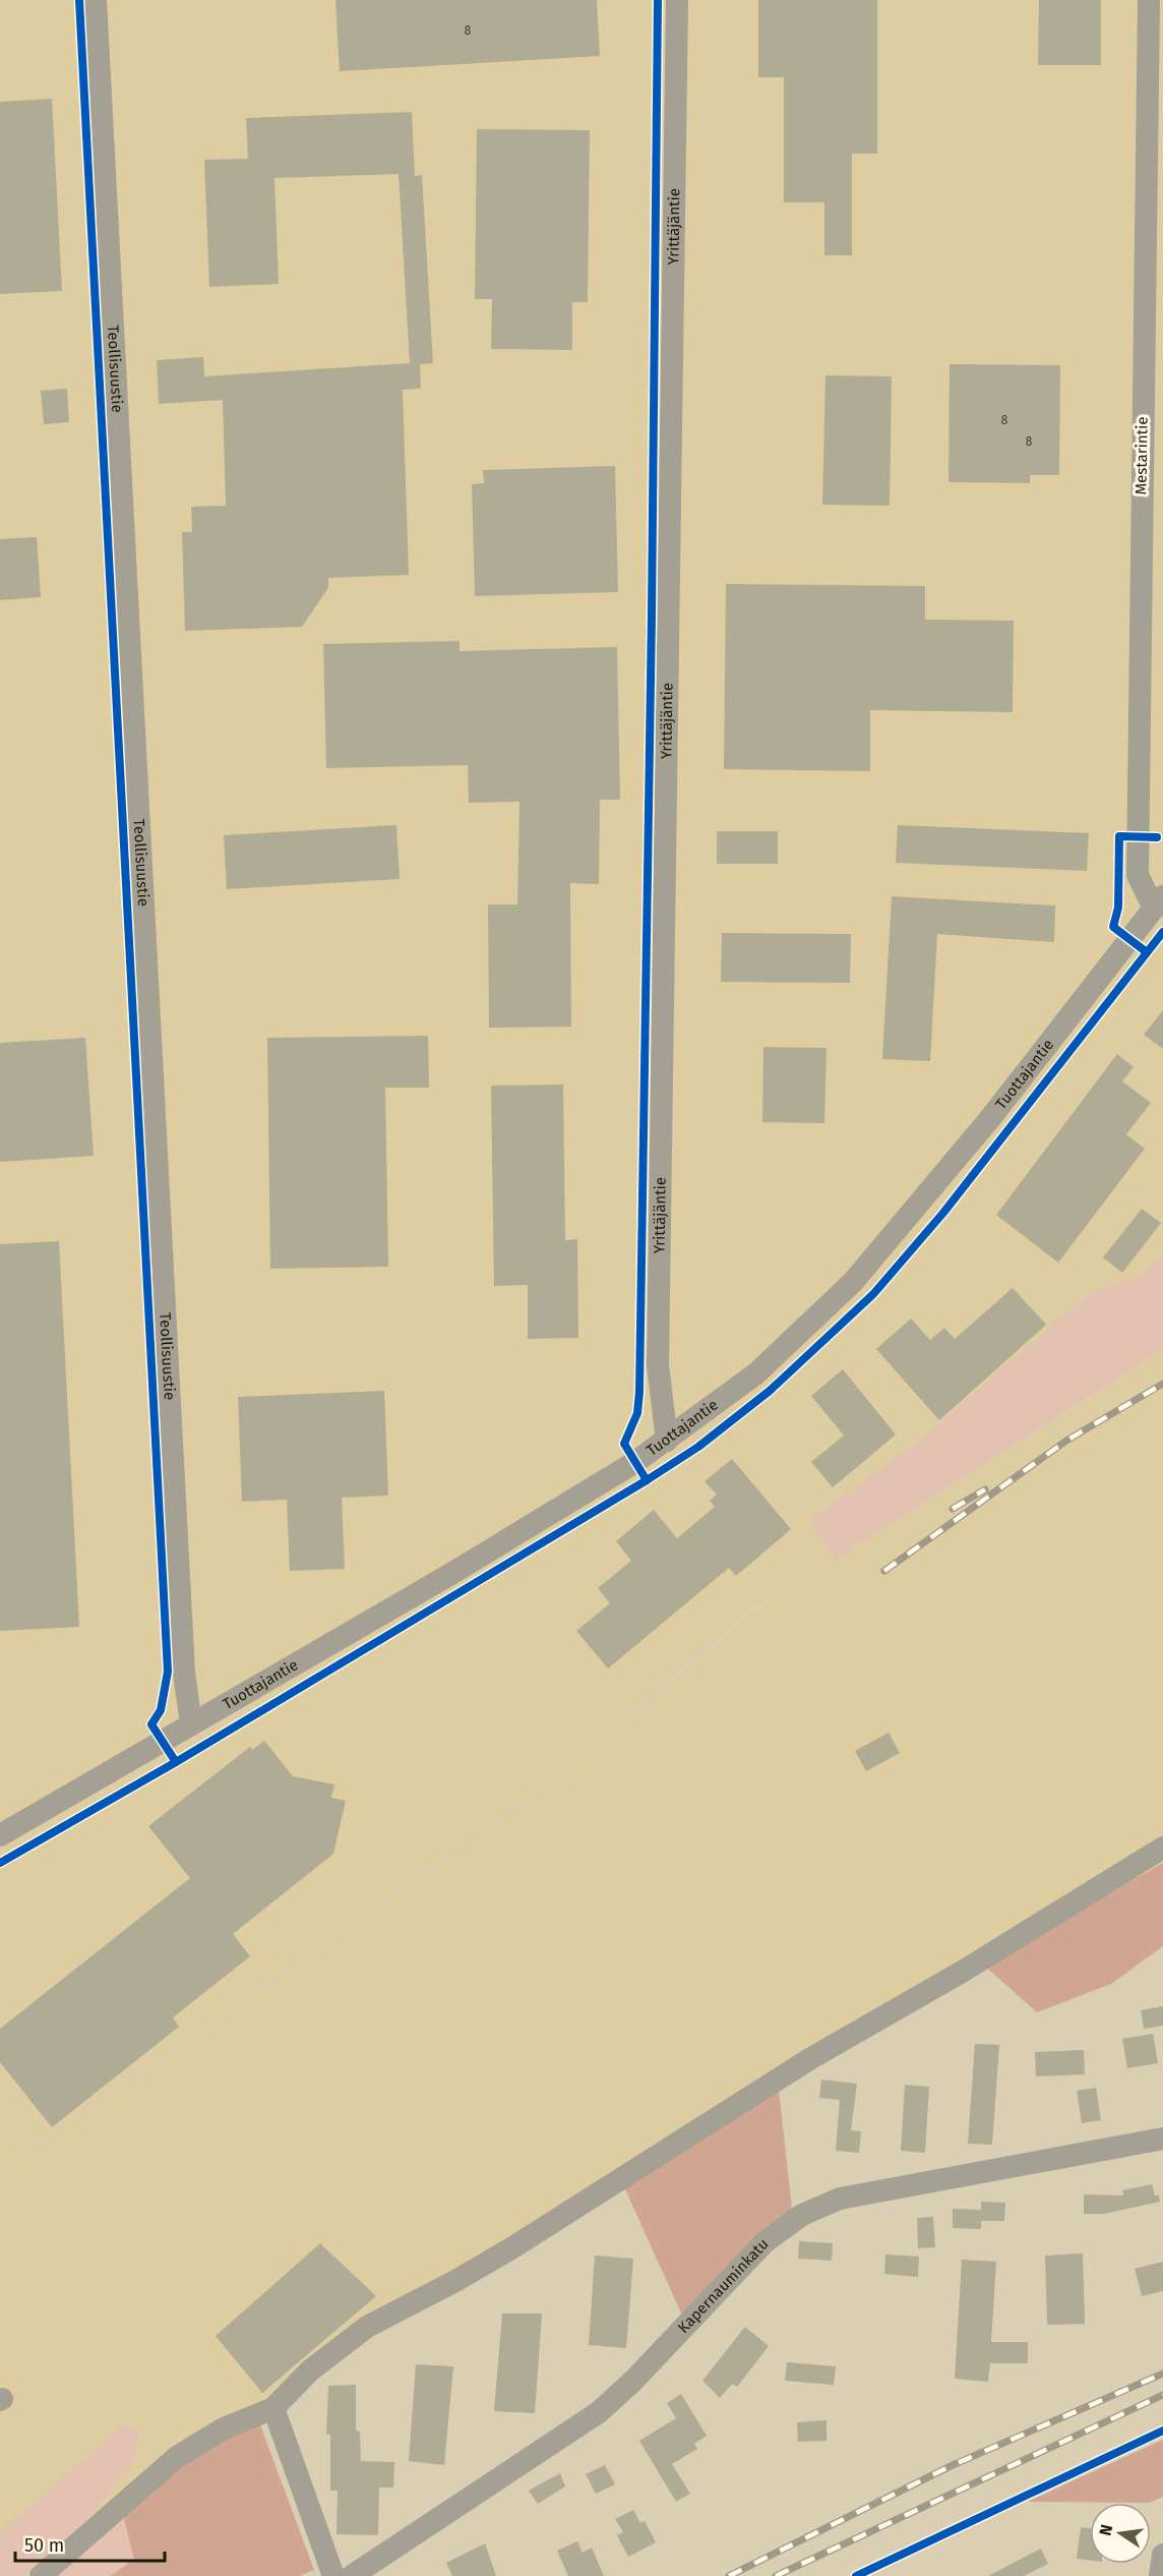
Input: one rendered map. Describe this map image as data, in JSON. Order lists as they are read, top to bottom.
{
  "streets": {
    "street": [
      "Yrittäjäntie",
      "Teollisuustie",
      "Mestarintie",
      "Tuottajantie",
      "Kapernauminkatu"
    ]
  },
  "crossings": [
    ["Yrittäjäntie", "Tuottajantie"],
    ["Teollisuustie", "Tuottajantie"],
    ["Mestarintie", "Tuottajantie"]
  ],
  "house_numbers": ["8", "8", "8"],
  "scale_bar": "50 m",
  "north": "left"
}
